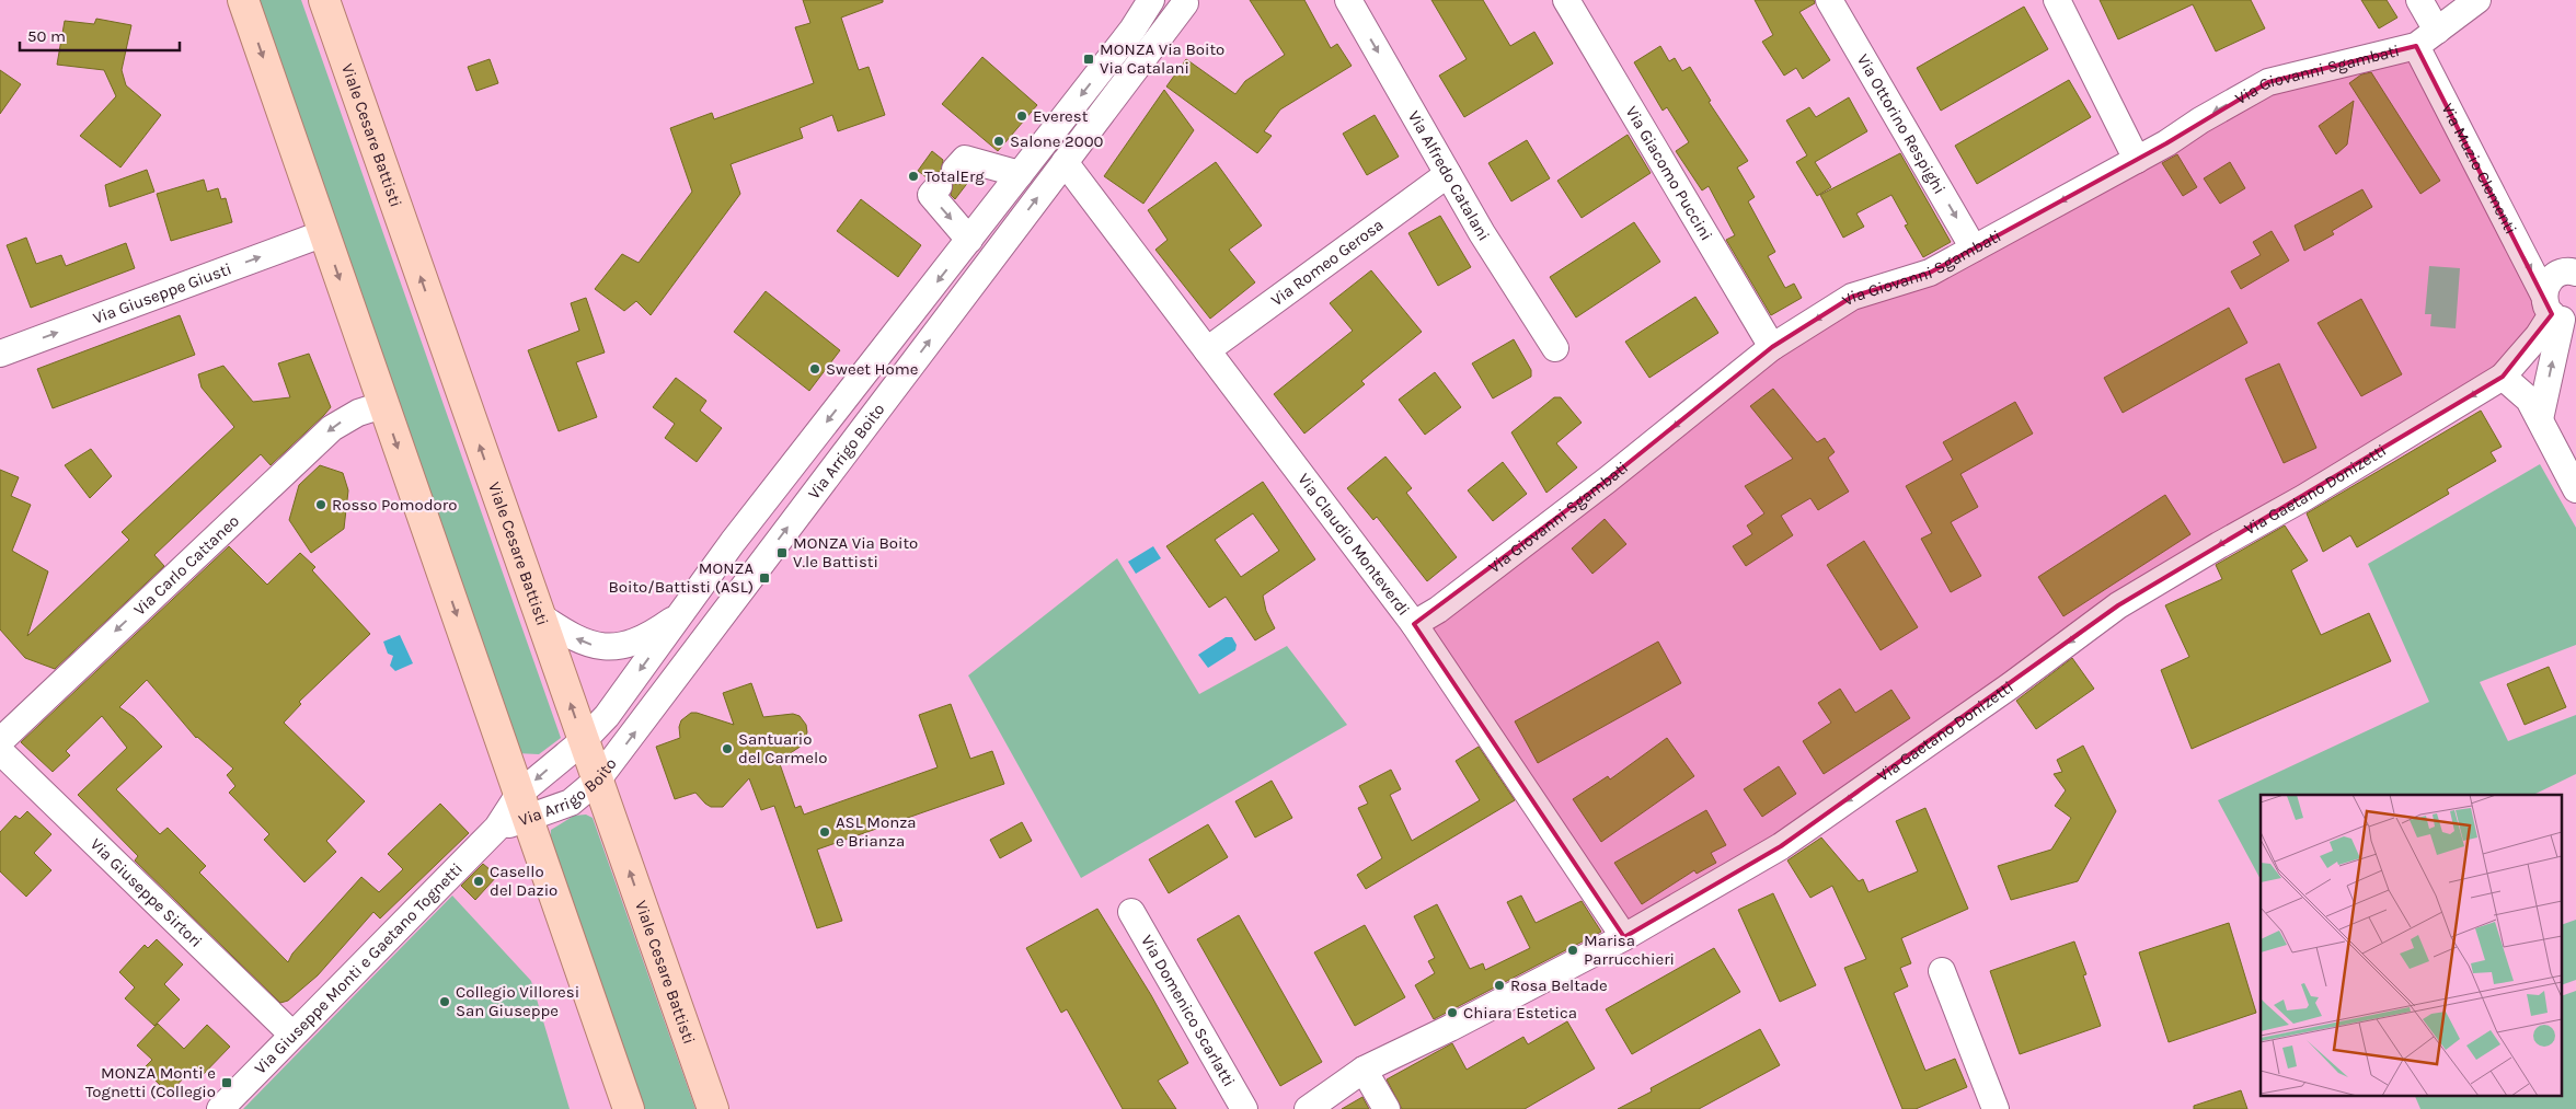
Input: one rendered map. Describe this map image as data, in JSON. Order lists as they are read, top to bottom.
{
  "streets": {
    "main road": ["Viale Cesare Battisti"],
    "street": [
      "Via Giovanni Sgambati",
      "Via Ottorino Respighi",
      "Via Muzio Clementi",
      "Via Giacomo Puccini",
      "Via Alfredo Catalani",
      "Via Romeo Gerosa",
      "Via Giuseppe Giusti",
      "Via Arrigo Boito",
      "Via Gaetano Donizetti",
      "Via Claudio Monteverdi",
      "Via Carlo Cattaneo",
      "Via Giuseppe Sirtori",
      "Via Giuseppe Monti e Gaetano Tognetti",
      "Via Domenico Scarlatti"
    ]
  },
  "crossings": [
    ["Via Giovanni Sgambati", "Via Ottorino Respighi"],
    ["Via Giovanni Sgambati", "Via Muzio Clementi"],
    ["Via Giovanni Sgambati", "Via Giacomo Puccini"],
    ["Via Giovanni Sgambati", "Via Claudio Monteverdi"],
    ["Viale Cesare Battisti", "Via Arrigo Boito"],
    ["Via Muzio Clementi", "Via Gaetano Donizetti"],
    ["Via Alfredo Catalani", "Via Romeo Gerosa"],
    ["Via Romeo Gerosa", "Via Claudio Monteverdi"],
    ["Via Arrigo Boito", "Via Claudio Monteverdi"],
    ["Via Arrigo Boito", "Via Giuseppe Monti e Gaetano Tognetti"],
    ["Via Gaetano Donizetti", "Via Claudio Monteverdi"],
    ["Via Giuseppe Sirtori", "Via Giuseppe Monti e Gaetano Tognetti"]
  ],
  "one_way": [
    "Via Giovanni Sgambati",
    "Via Muzio Clementi",
    "Via Alfredo Catalani",
    "Via Giuseppe Giusti",
    "Via Gaetano Donizetti",
    "Via Carlo Cattaneo"
  ],
  "places": {
    "transit": [
      "MONZA Via Boito Via Catalani",
      "MONZA Via Boito V.le Battisti",
      "MONZA Boito/Battisti (ASL)",
      "MONZA Monti e Tognetti (Collegio"
    ],
    "other": [
      "Everest",
      "Salone 2000",
      "TotalErg",
      "Sweet Home",
      "Rosso Pomodoro",
      "Santuario del Carmelo",
      "ASL Monza e Brianza",
      "Casello del Dazio",
      "Marisa Parrucchieri",
      "Rosa Beltade",
      "Collegio Villoresi San Giuseppe",
      "Chiara Estetica"
    ]
  },
  "scale_bar": "50 m"
}
